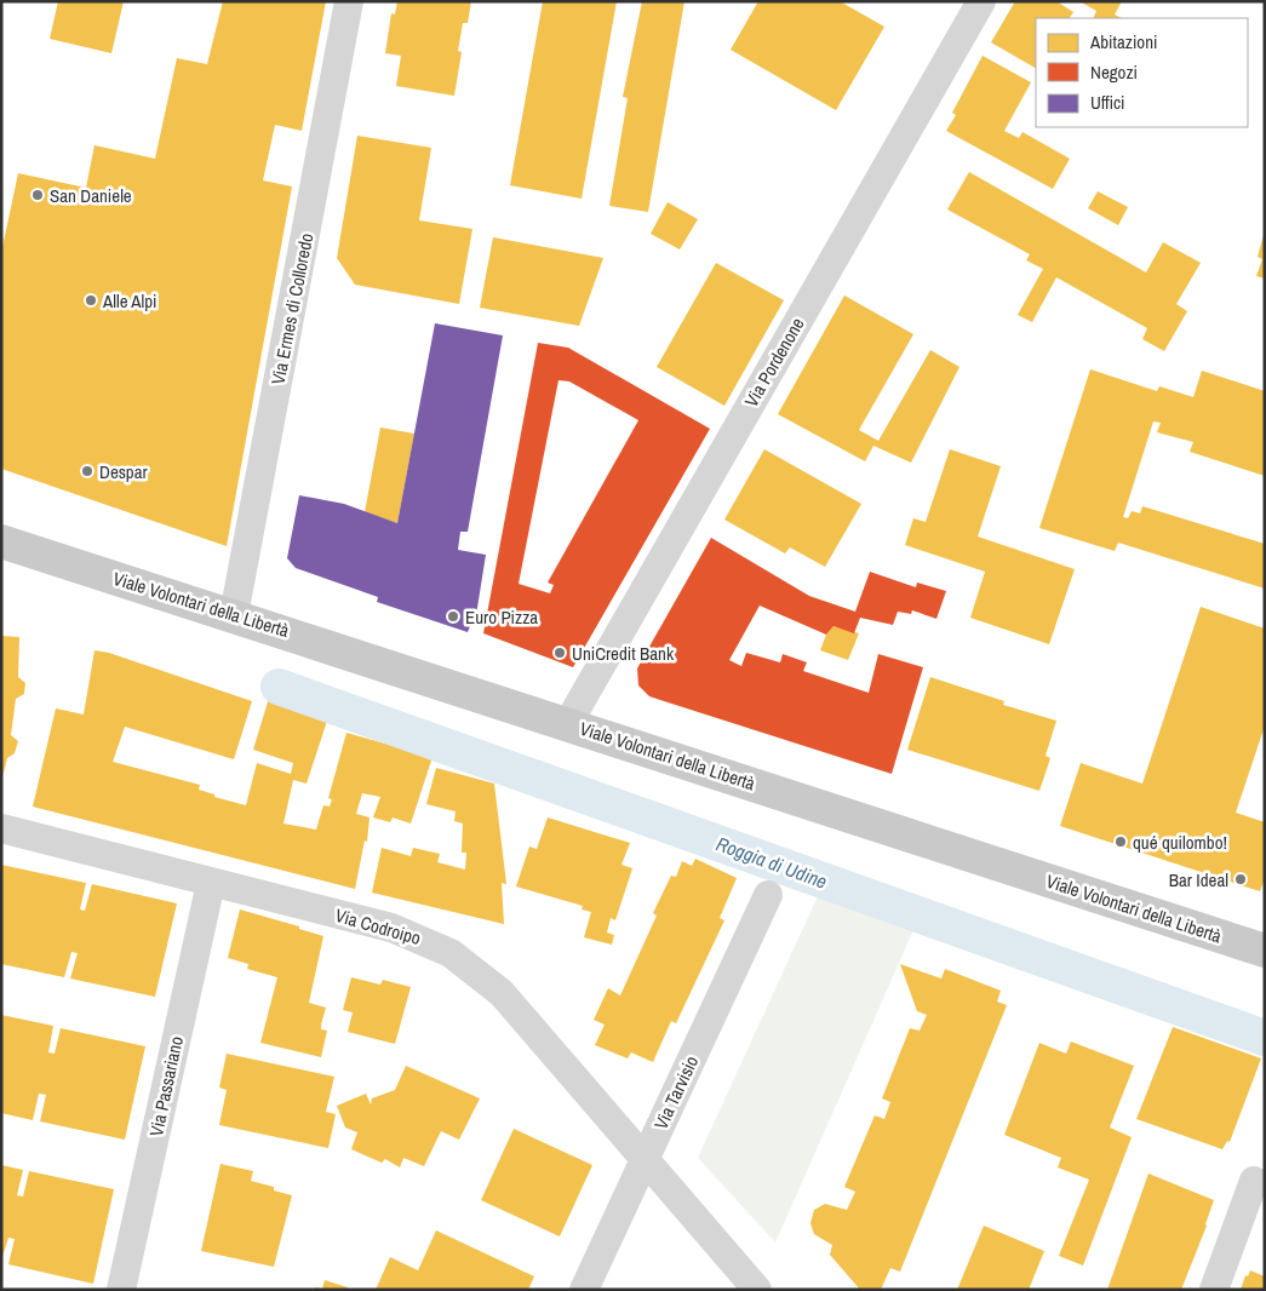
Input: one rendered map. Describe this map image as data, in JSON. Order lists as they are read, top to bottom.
{
  "streets": {
    "main road": ["Viale Volontari della Libertà"],
    "street": [
      "Via Ermes di Colloredo",
      "Via Pordenone",
      "Via Codroipo",
      "Via Passariano",
      "Via Tarvisio"
    ]
  },
  "crossings": [
    ["Via Ermes di Colloredo", "Viale Volontari della Libertà"],
    ["Via Pordenone", "Viale Volontari della Libertà"],
    ["Via Codroipo", "Via Passariano"],
    ["Via Codroipo", "Via Tarvisio"]
  ],
  "water": ["Roggia di Udine"],
  "places": [
    "San Daniele",
    "Alle Alpi",
    "Despar",
    "Euro Pizza",
    "UniCredit Bank",
    "qué quilombo!",
    "Bar Ideal"
  ],
  "legend": ["Abitazioni", "Negozi", "Uffici"]
}
